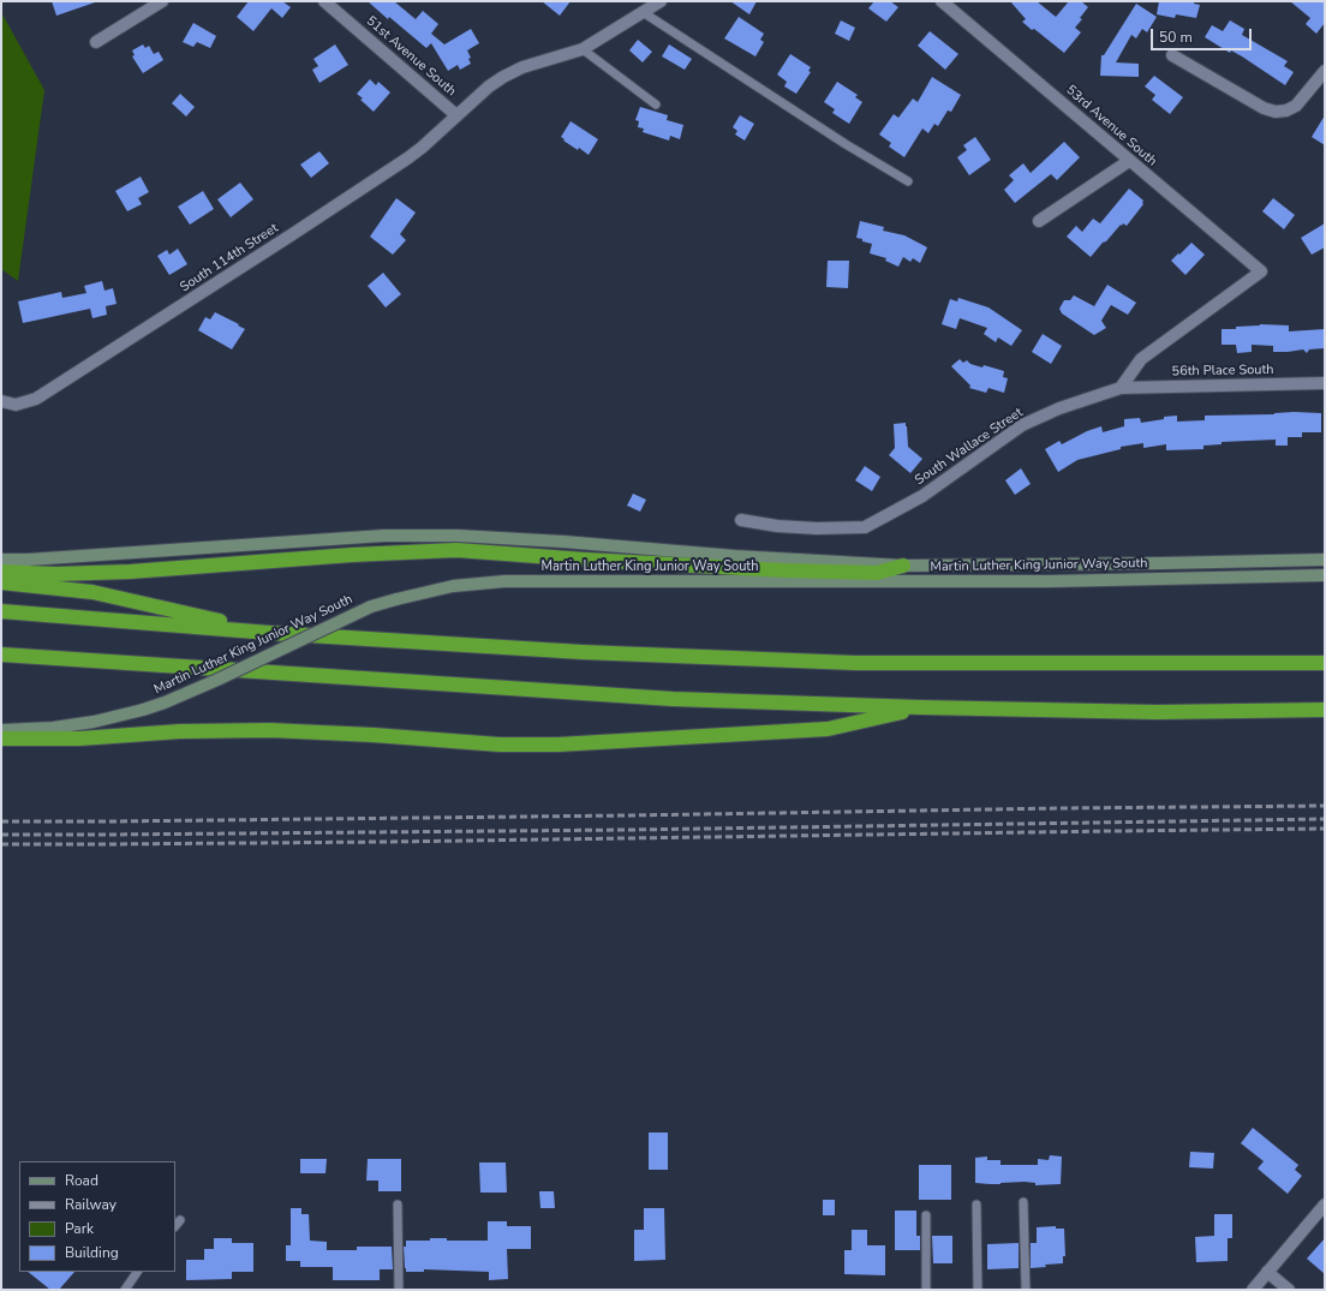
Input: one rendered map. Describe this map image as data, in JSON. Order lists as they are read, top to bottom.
{
  "streets": {
    "main road": ["Martin Luther King Junior Way South"],
    "street": [
      "51st Avenue South",
      "53rd Avenue South",
      "South 114th Street",
      "56th Place South",
      "South Wallace Street"
    ]
  },
  "crossings": [
    ["51st Avenue South", "South 114th Street"],
    ["53rd Avenue South", "56th Place South"],
    ["53rd Avenue South", "South Wallace Street"],
    ["56th Place South", "South Wallace Street"]
  ],
  "legend": [
    "Road",
    "Railway",
    "Park",
    "Building"
  ],
  "scale_bar": "50 m"
}
